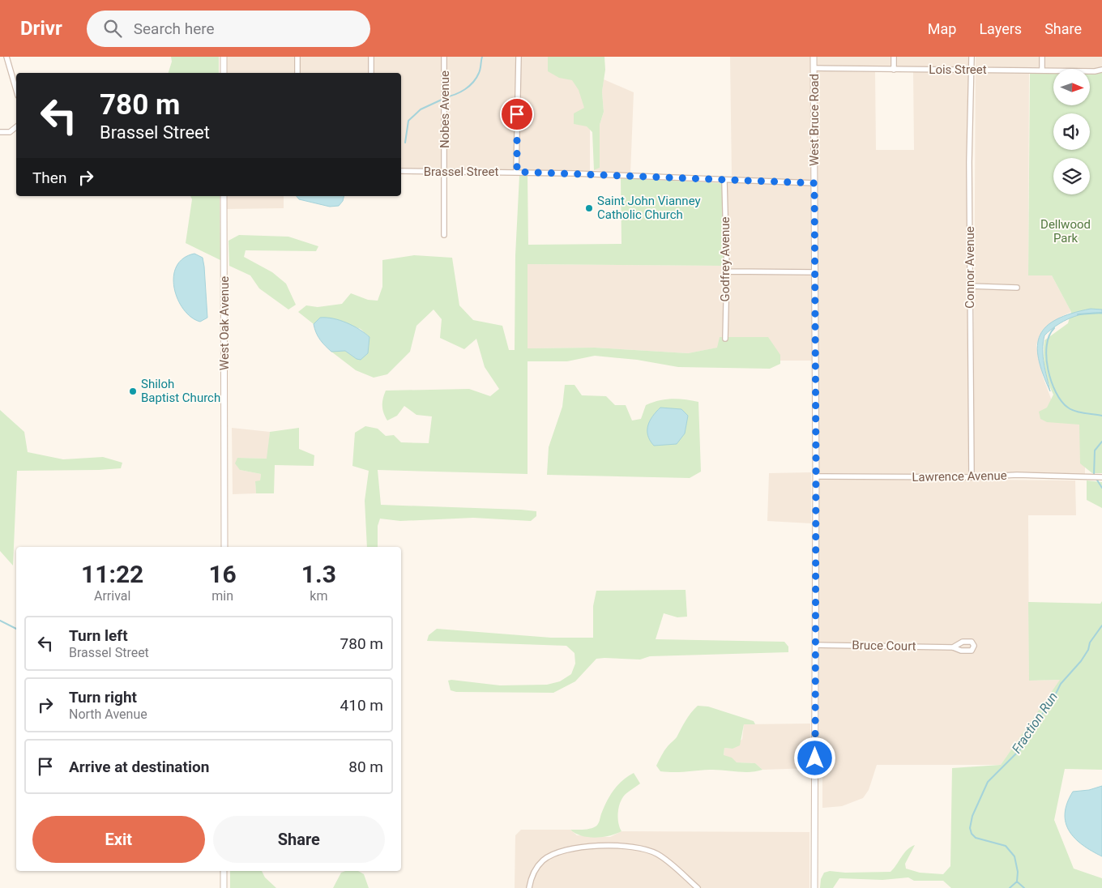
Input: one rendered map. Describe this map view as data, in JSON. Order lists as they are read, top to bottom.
{
  "streets": {
    "street": [
      "Lois Street",
      "Nobes Avenue",
      "West Bruce Road",
      "Brassel Street",
      "Godfrey Avenue",
      "Connor Avenue",
      "West Oak Avenue",
      "Lawrence Avenue",
      "Bruce Court"
    ]
  },
  "crossings": [
    ["Lois Street", "West Bruce Road"],
    ["Lois Street", "Connor Avenue"],
    ["Nobes Avenue", "Brassel Street"],
    ["West Bruce Road", "Brassel Street"],
    ["West Bruce Road", "Lawrence Avenue"],
    ["West Bruce Road", "Bruce Court"],
    ["Brassel Street", "Godfrey Avenue"],
    ["Connor Avenue", "Lawrence Avenue"]
  ],
  "water": ["Fraction Run"],
  "parks": ["Dellwood Park"],
  "places": ["Saint John Vianney Catholic Church", "Shiloh Baptist Church"],
  "north": "right",
  "page": {
    "header": "Drivr",
    "search": "Search here",
    "nav": ["Map", "Layers", "Share"],
    "turn": ["780 m", "Brassel Street"],
    "then": "Then",
    "eta": [
      "11:22",
      "Arrival",
      "16",
      "min",
      "1.3",
      "km"
    ],
    "list": [
      {
        "name": "Turn left",
        "note": "Brassel Street",
        "value": "780 m"
      },
      {
        "name": "Turn right",
        "note": "North Avenue",
        "value": "410 m"
      },
      {
        "name": "Arrive at destination",
        "value": "80 m"
      }
    ],
    "buttons": ["Exit", "Share"]
  }
}
